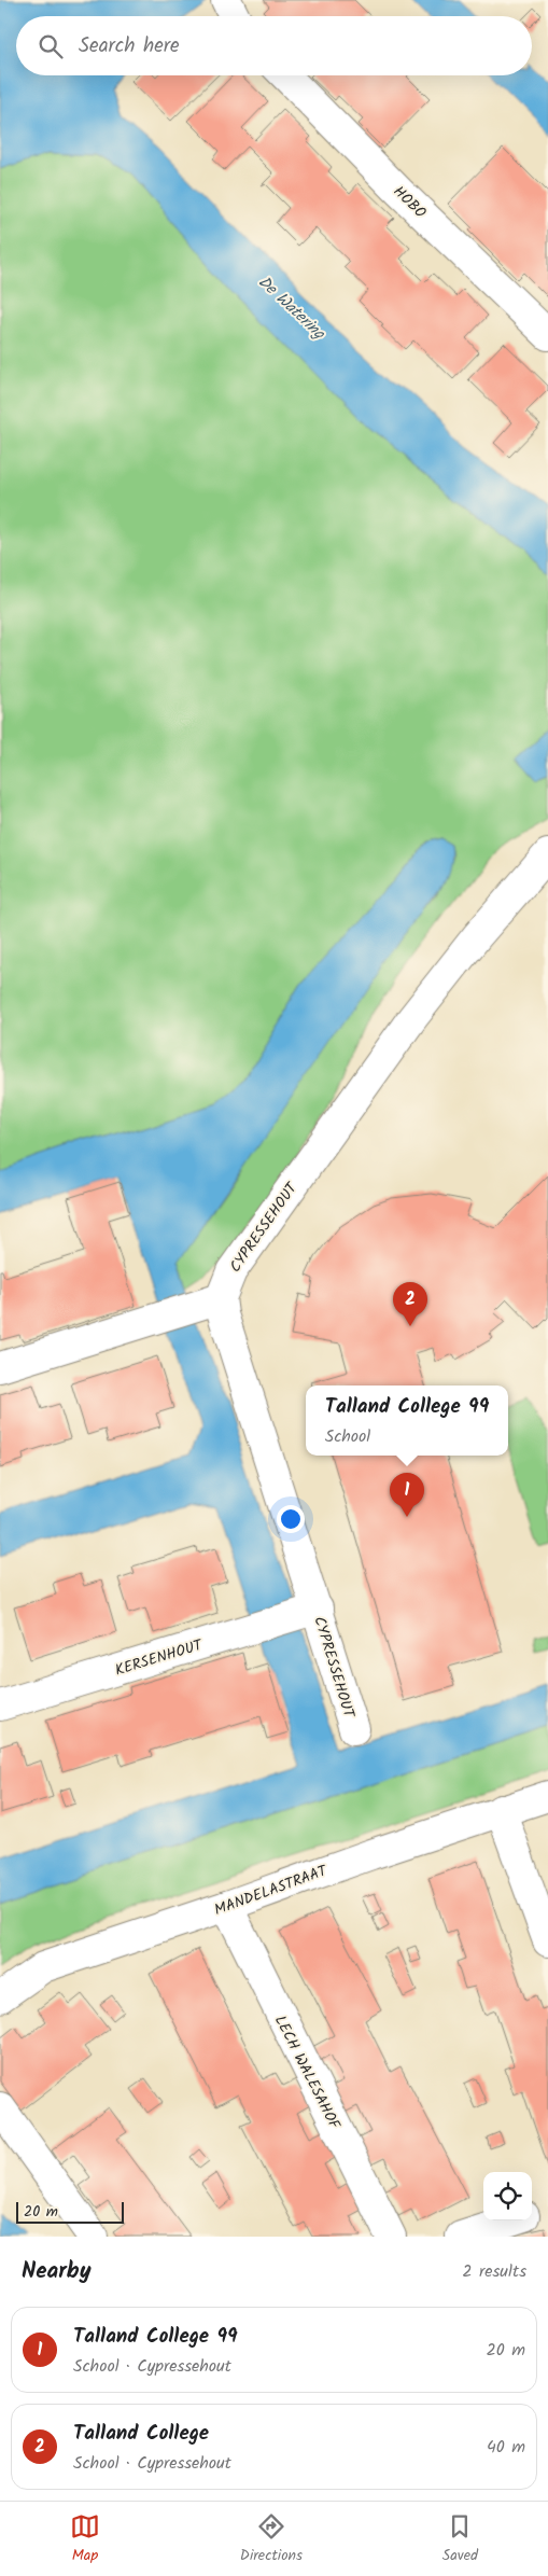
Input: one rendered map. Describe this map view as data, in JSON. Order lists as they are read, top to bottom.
{
  "streets": {
    "street": [
      "HOBO",
      "CYPRESSEHOUT",
      "KERSENHOUT",
      "MANDELASTRAAT",
      "LECH WALESAHOF"
    ]
  },
  "crossings": [
    ["CYPRESSEHOUT", "KERSENHOUT"],
    ["MANDELASTRAAT", "LECH WALESAHOF"]
  ],
  "water": ["De Watering"],
  "scale_bar": "20 m",
  "page": {
    "search": "Search here",
    "pins": ["2", "1"],
    "popup": ["Talland College 99", "School"],
    "scale": "20 m",
    "heading": ["Nearby", "2 results"],
    "list": [
      {
        "mark": "1",
        "name": "Talland College 99",
        "note": "School · Cypressehout",
        "value": "20 m"
      },
      {
        "mark": "2",
        "name": "Talland College",
        "note": "School · Cypressehout",
        "value": "40 m"
      }
    ],
    "nav": ["Map", "Directions", "Saved"]
  }
}
